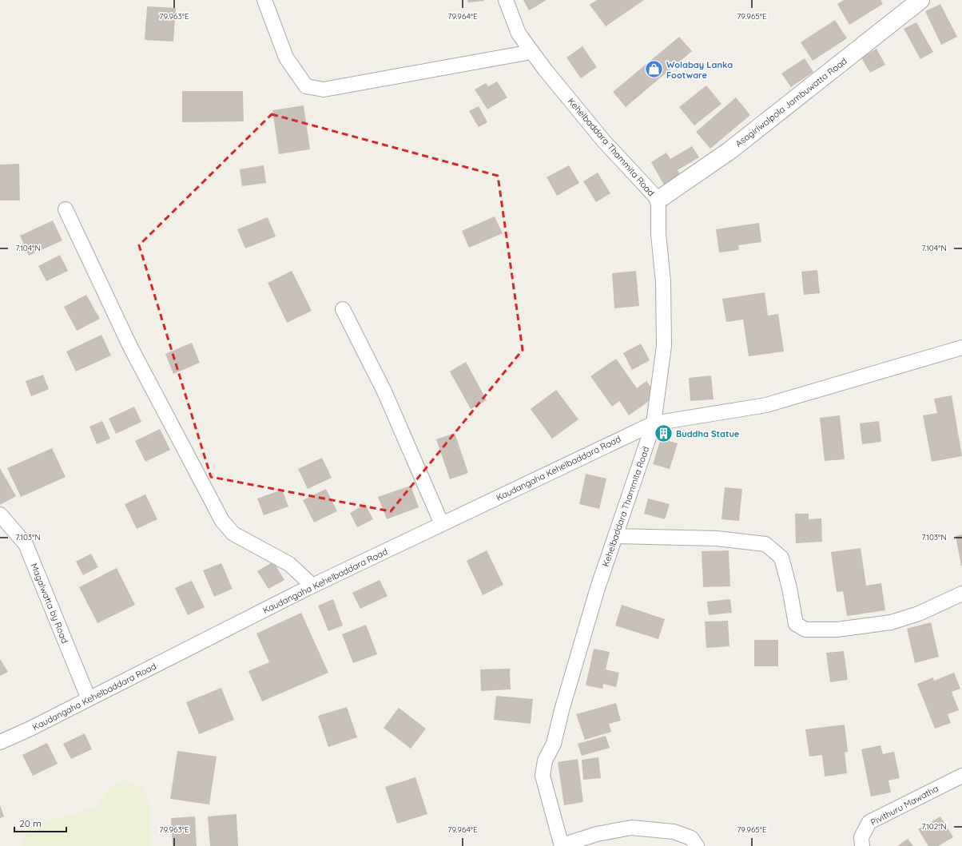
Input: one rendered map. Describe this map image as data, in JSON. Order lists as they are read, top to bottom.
{
  "streets": {
    "street": [
      "Asagiriwalpola Jambuwatta Road",
      "Kehelbaddara Thammita Road",
      "Kaudangaha Kehelbaddara Road",
      "Magalwatta by Road",
      "Pivithuru Mawatha"
    ]
  },
  "crossings": [
    ["Asagiriwalpola Jambuwatta Road", "Kehelbaddara Thammita Road"],
    ["Kehelbaddara Thammita Road", "Kaudangaha Kehelbaddara Road"],
    ["Kaudangaha Kehelbaddara Road", "Magalwatta by Road"]
  ],
  "places": {
    "shop": ["Wolabay Lanka Footware"],
    "building": ["Buddha Statue"]
  },
  "scale_bar": "20 m",
  "coordinates": [
    "79.963°E",
    "79.964°E",
    "79.965°E",
    "7.104°N",
    "7.103°N",
    "7.102°N"
  ]
}
